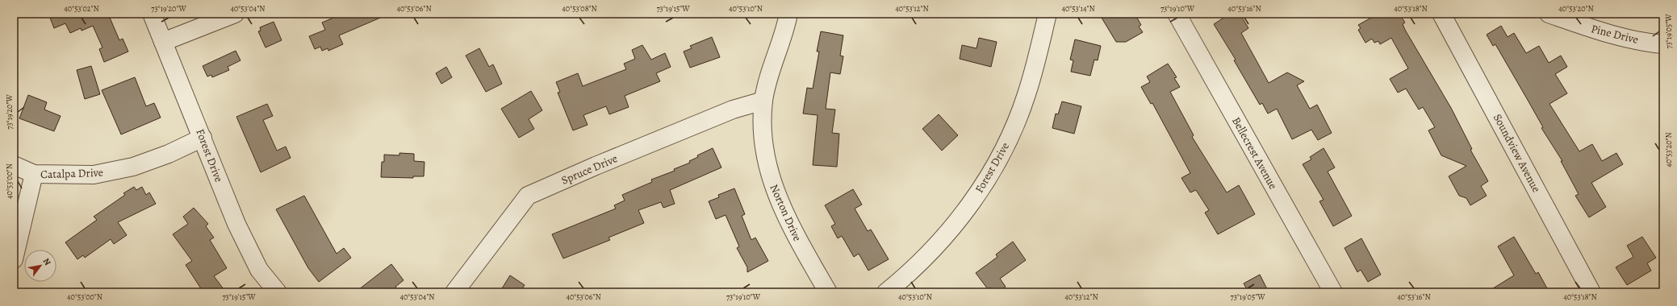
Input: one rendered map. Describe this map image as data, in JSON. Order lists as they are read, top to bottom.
{
  "streets": {
    "street": [
      "Pine Drive",
      "Bellecrest Avenue",
      "Soundview Avenue",
      "Forest Drive",
      "Spruce Drive",
      "Catalpa Drive",
      "Norton Drive"
    ]
  },
  "crossings": [
    ["Forest Drive", "Catalpa Drive"],
    ["Spruce Drive", "Norton Drive"]
  ],
  "north": "top right",
  "coordinates": [
    "40°53'02\"N",
    "73°19'20\"W",
    "40°53'04\"N",
    "40°53'06\"N",
    "40°53'08\"N",
    "73°19'15\"W",
    "40°53'10\"N",
    "40°53'12\"N",
    "40°53'14\"N",
    "73°19'10\"W",
    "40°53'16\"N",
    "40°53'18\"N",
    "40°53'20\"N",
    "73°19'05\"W",
    "40°53'00\"N"
  ]
}
